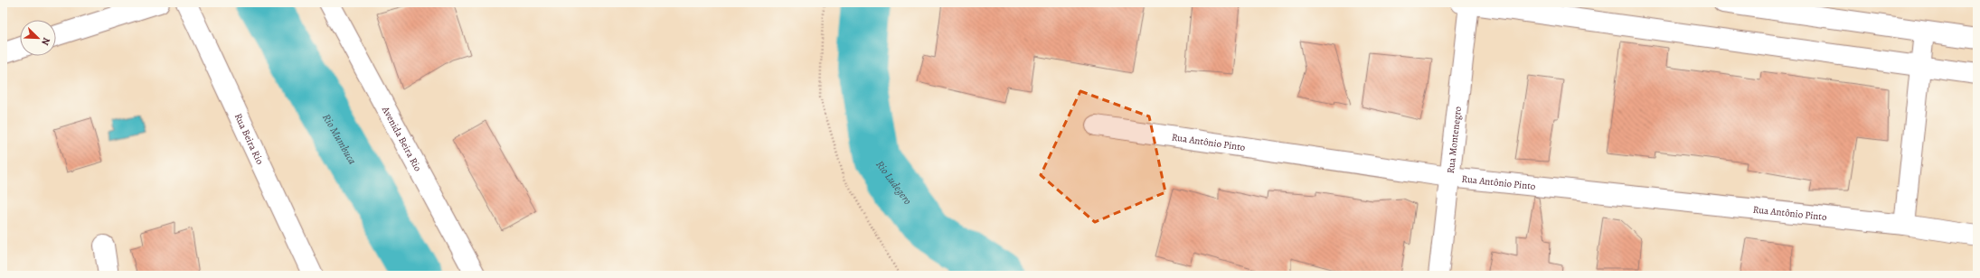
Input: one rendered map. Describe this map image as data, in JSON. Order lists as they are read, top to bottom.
{
  "streets": {
    "street": [
      "Rua Beira Rio",
      "Avenida Beira Rio",
      "Rua Montenegro",
      "Rua Antônio Pinto"
    ]
  },
  "crossings": [
    ["Rua Montenegro", "Rua Antônio Pinto"]
  ],
  "water": ["Rio Mumbuca", "Rio Ludegero"],
  "north": "bottom right"
}
